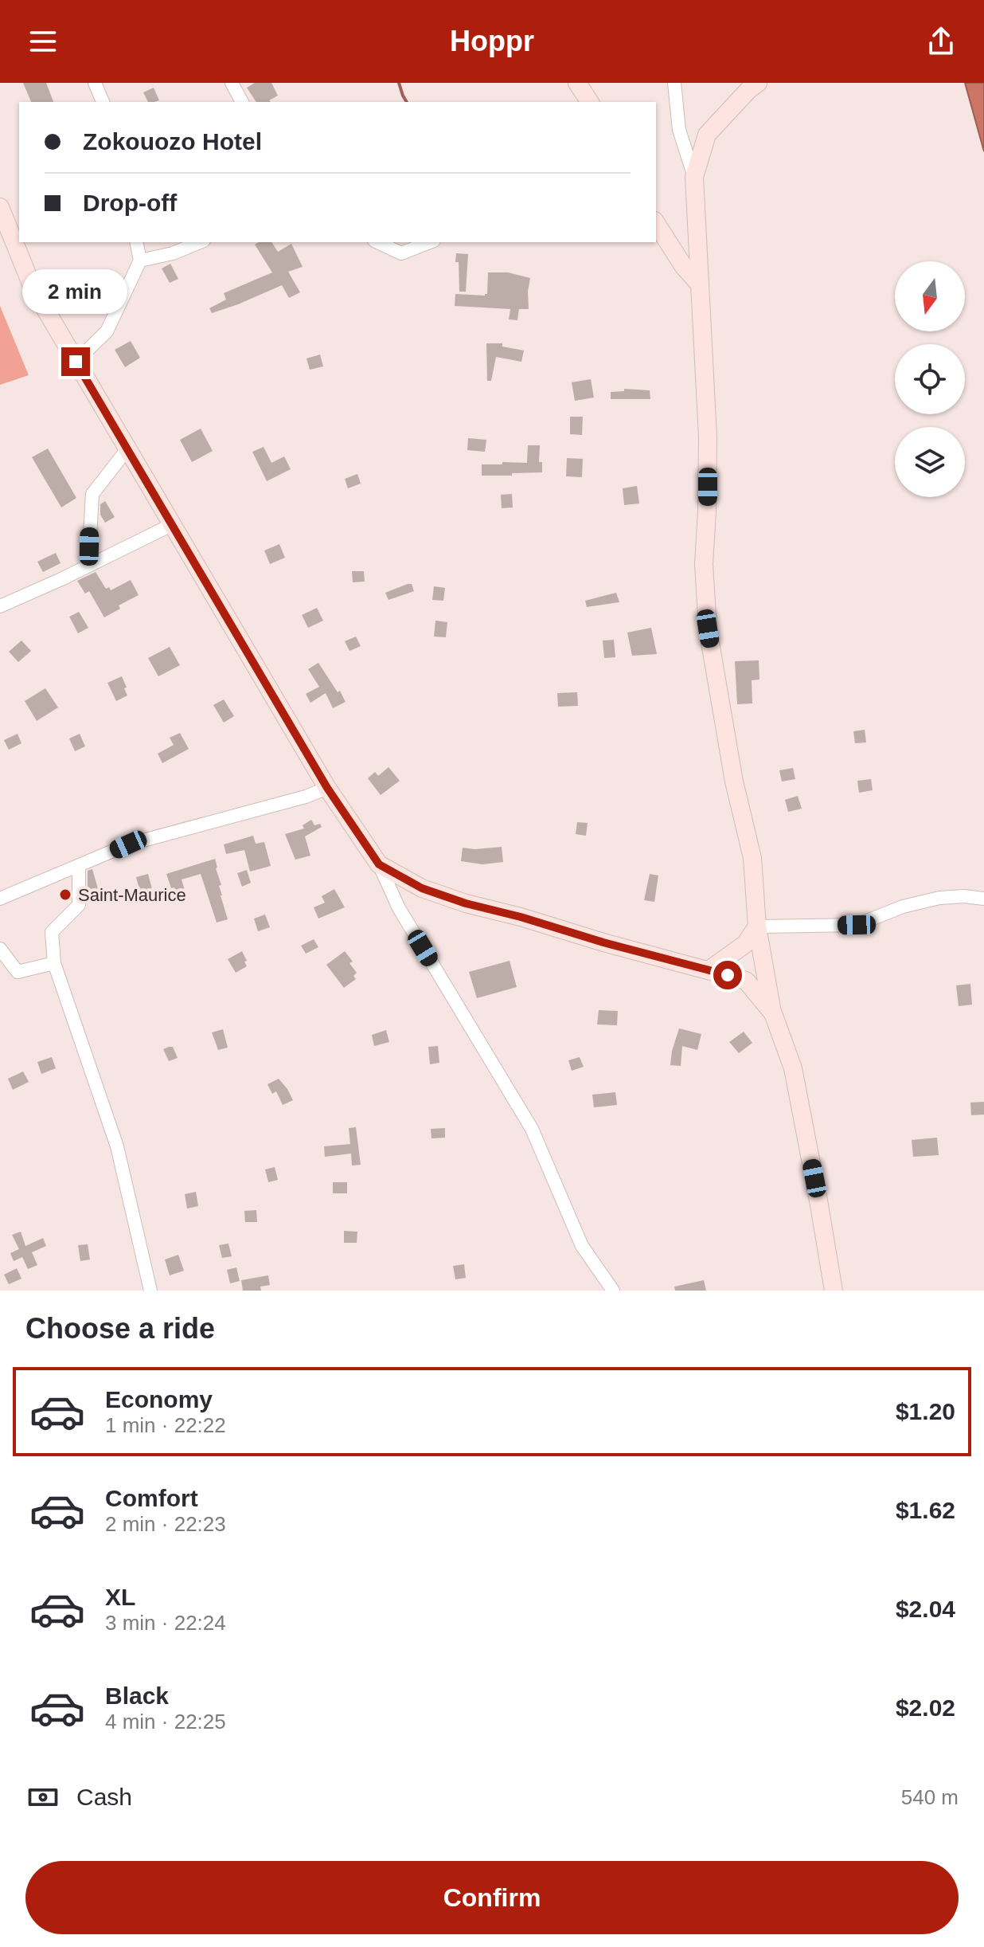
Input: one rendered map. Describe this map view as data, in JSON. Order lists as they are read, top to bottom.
{
  "places": ["Saint-Maurice"],
  "north": "bottom",
  "page": {
    "header": "Hoppr",
    "banner": ["Zokouozo Hotel", "Drop-off"],
    "bubble": "2 min",
    "heading": "Choose a ride",
    "list": [
      {
        "name": "Economy",
        "note": "1 min · 22:22",
        "value": "$1.20"
      },
      {
        "name": "Comfort",
        "note": "2 min · 22:23",
        "value": "$1.62"
      },
      {
        "name": "XL",
        "note": "3 min · 22:24",
        "value": "$2.04"
      },
      {
        "name": "Black",
        "note": "4 min · 22:25",
        "value": "$2.02"
      }
    ],
    "pay": ["Cash", "540 m"],
    "buttons": "Confirm"
  }
}
